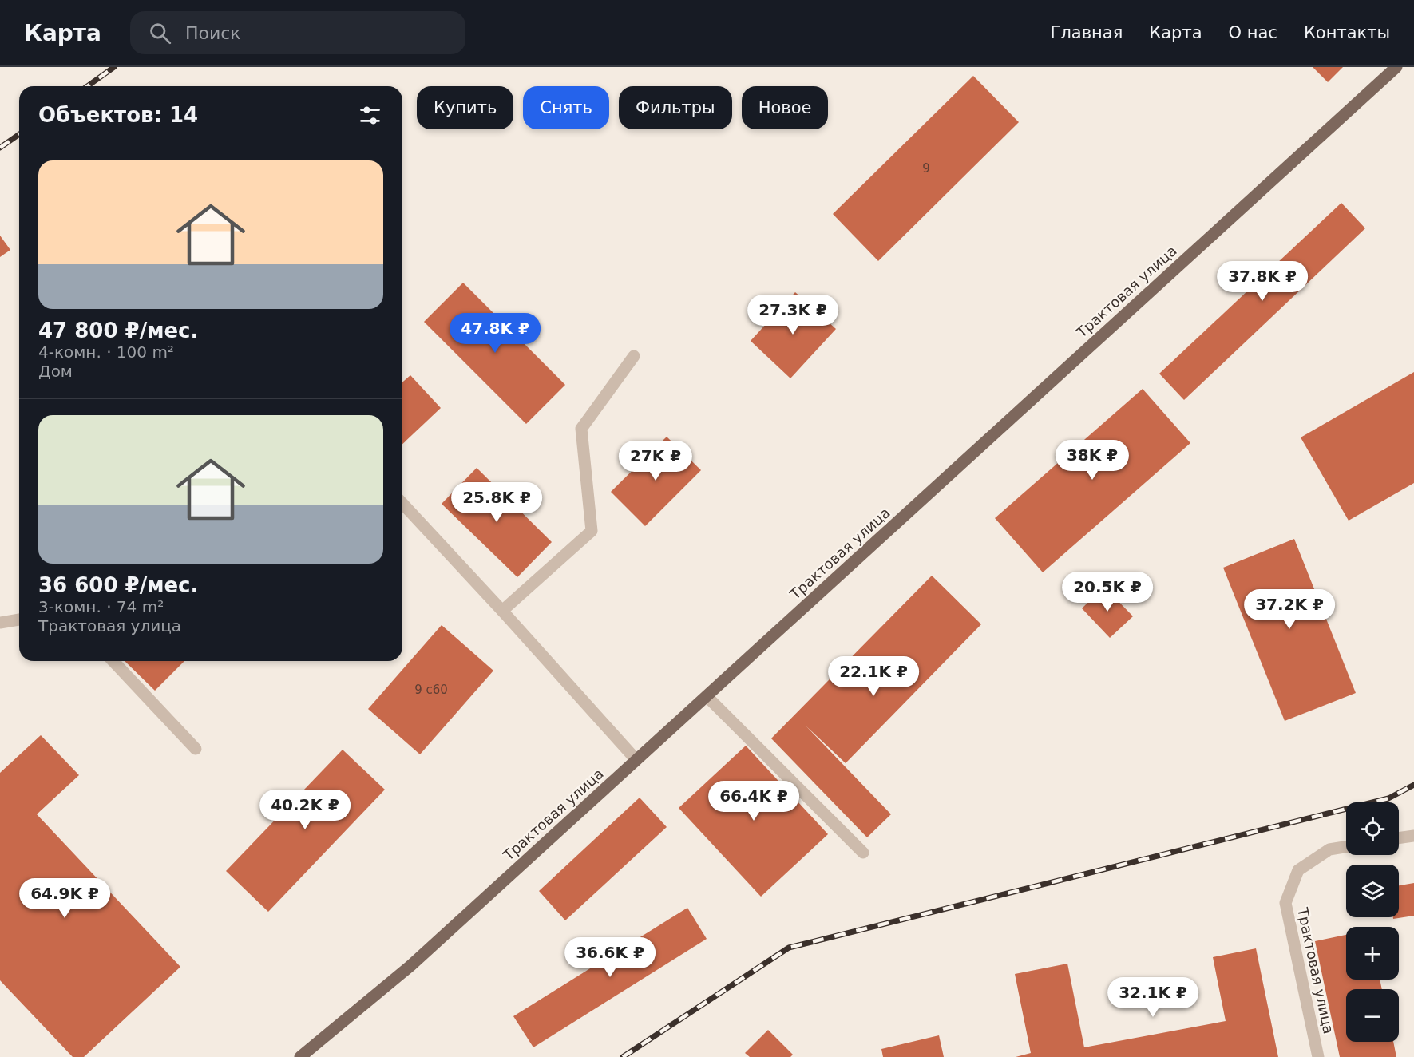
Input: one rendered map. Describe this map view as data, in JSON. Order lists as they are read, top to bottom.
{
  "streets": {
    "main road": ["Трактовая улица"]
  },
  "house_numbers": ["9", "9 с60"],
  "page": {
    "header": "Карта",
    "search": "Поиск",
    "nav": [
      "Главная",
      "Карта",
      "О нас",
      "Контакты"
    ],
    "chip": [
      "Купить",
      "Снять",
      "Фильтры",
      "Новое"
    ],
    "heading": "Объектов: 14",
    "list": [
      {
        "name": "47 800 ₽/мес.",
        "note": "4-комн. · 100 m² · Дом"
      },
      {
        "name": "36 600 ₽/мес.",
        "note": "3-комн. · 74 m² · Трактовая улица"
      }
    ],
    "price": [
      "37.8K ₽",
      "27.3K ₽",
      "47.8K ₽",
      "38K ₽",
      "27K ₽",
      "25.8K ₽",
      "20.5K ₽",
      "37.2K ₽",
      "22.1K ₽",
      "66.4K ₽",
      "40.2K ₽",
      "64.9K ₽",
      "36.6K ₽",
      "32.1K ₽"
    ],
    "map_buttons": ["+", "−"]
  }
}
